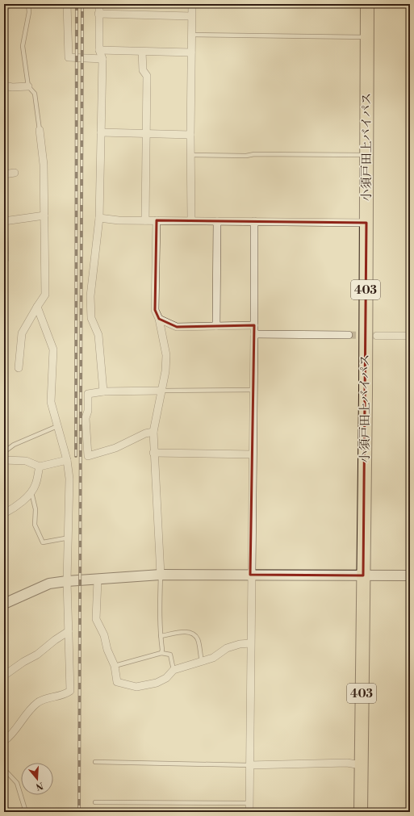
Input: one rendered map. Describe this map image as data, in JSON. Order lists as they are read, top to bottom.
{
  "streets": {
    "highway": ["小須戸田上バイパス", "403"]
  },
  "north": "bottom"
}
